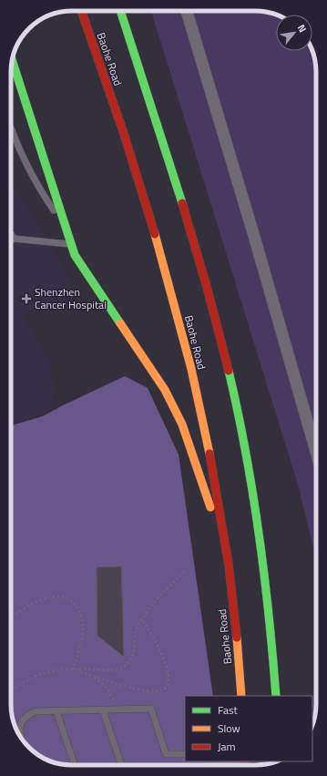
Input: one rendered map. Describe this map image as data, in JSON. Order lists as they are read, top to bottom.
{
  "streets": {
    "main road": ["Baohe Road"]
  },
  "places": {
    "health": ["Shenzhen Cancer Hospital"]
  },
  "legend": ["Fast", "Slow", "Jam"],
  "north": "top right"
}
